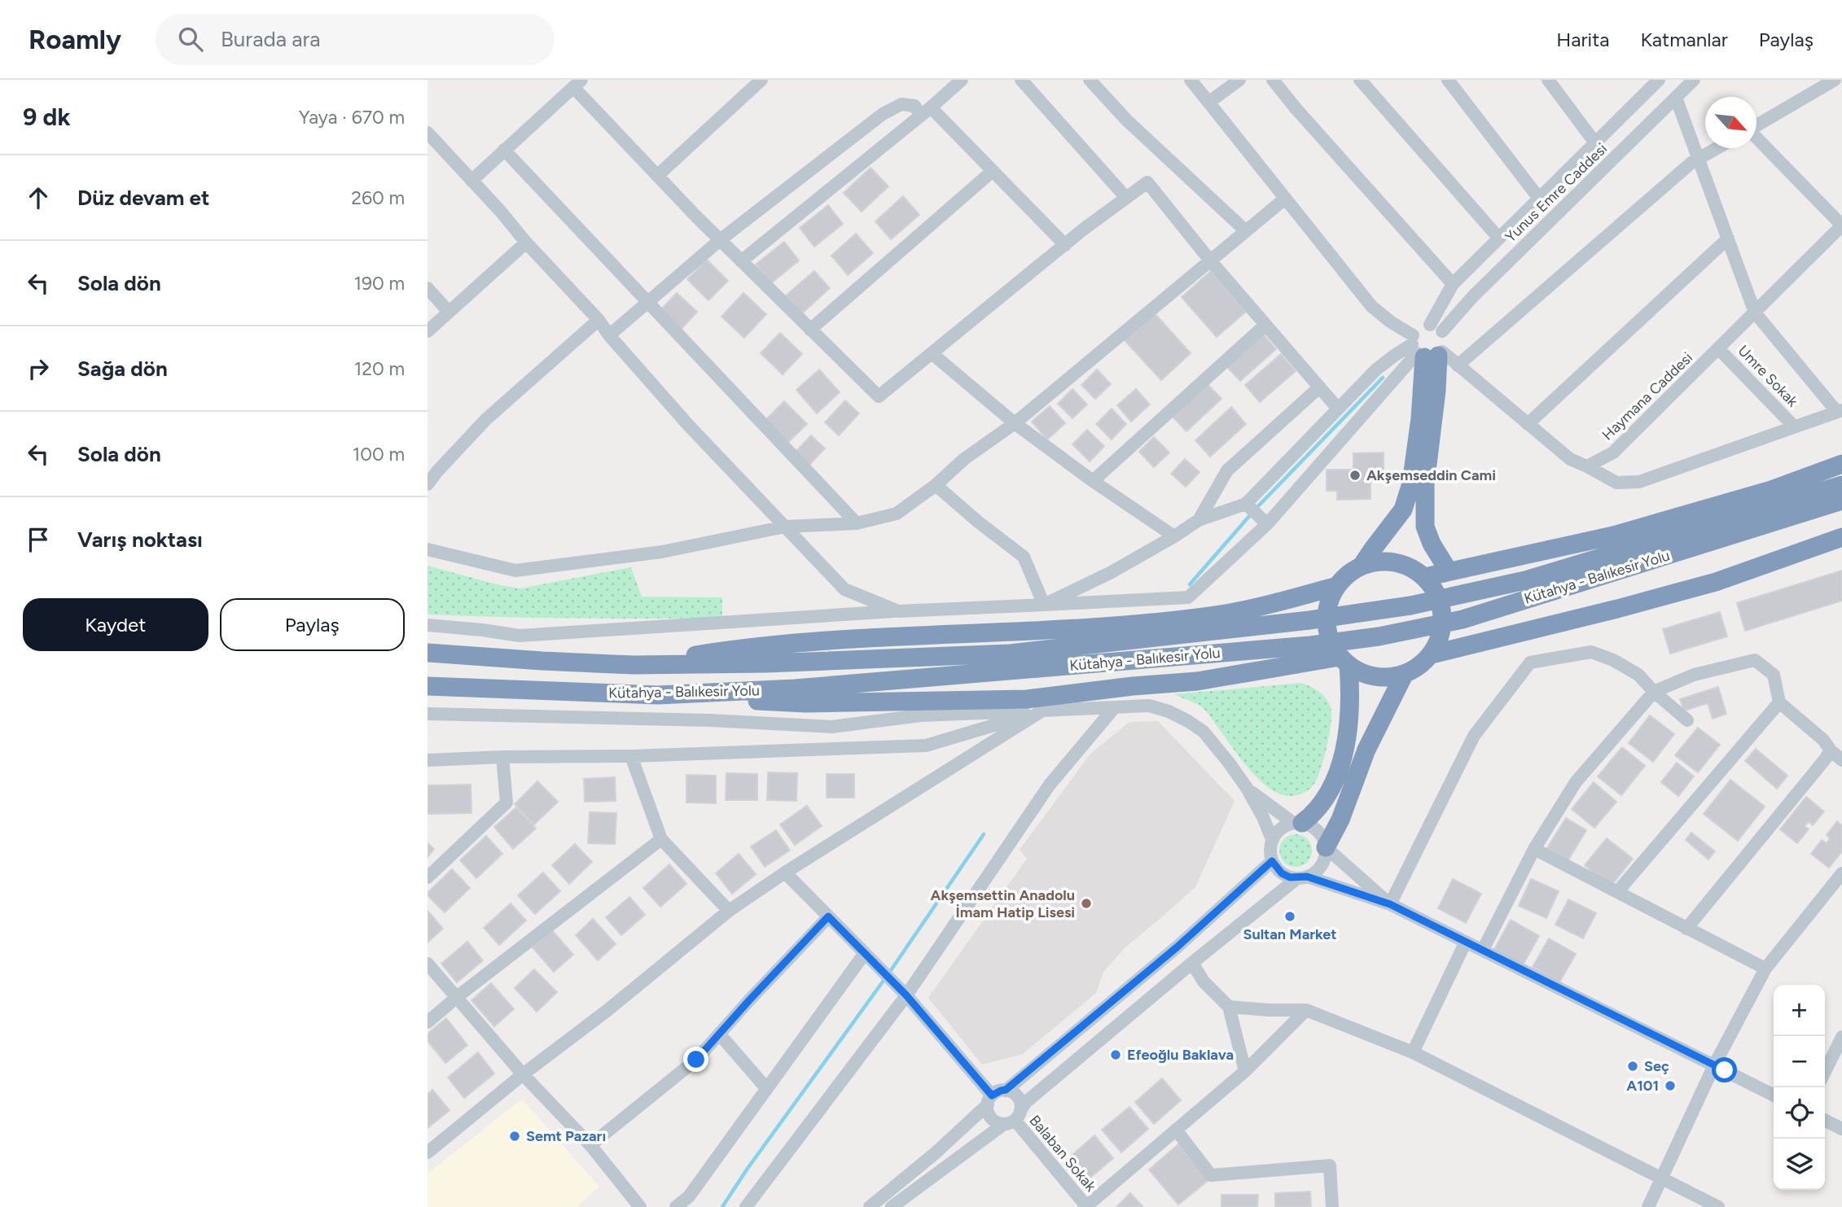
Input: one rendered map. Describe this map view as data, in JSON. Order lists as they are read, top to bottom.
{
  "streets": {
    "highway": ["Kütahya - Balıkesir Yolu"],
    "street": [
      "Yunus Emre Caddesi",
      "Umre Sokak",
      "Haymana Caddesi",
      "Balaban Sokak"
    ]
  },
  "crossings": [
    ["Umre Sokak", "Haymana Caddesi"]
  ],
  "places": [
    "Akşemseddin Cami",
    "Akşemsettin Anadolu İmam Hatip Lisesi",
    "Sultan Market",
    "Efeoğlu Baklava",
    "Seç",
    "A101",
    "Semt Pazarı"
  ],
  "north": "bottom right",
  "page": {
    "header": "Roamly",
    "search": "Burada ara",
    "nav": ["Harita", "Katmanlar", "Paylaş"],
    "heading": ["9 dk", "Yaya · 670 m"],
    "list": [
      ["Düz devam et", "260 m"],
      ["Sola dön", "190 m"],
      ["Sağa dön", "120 m"],
      ["Sola dön", "100 m"],
      "Varış noktası"
    ],
    "buttons": ["Kaydet", "Paylaş"],
    "map_buttons": ["+", "−"]
  }
}
